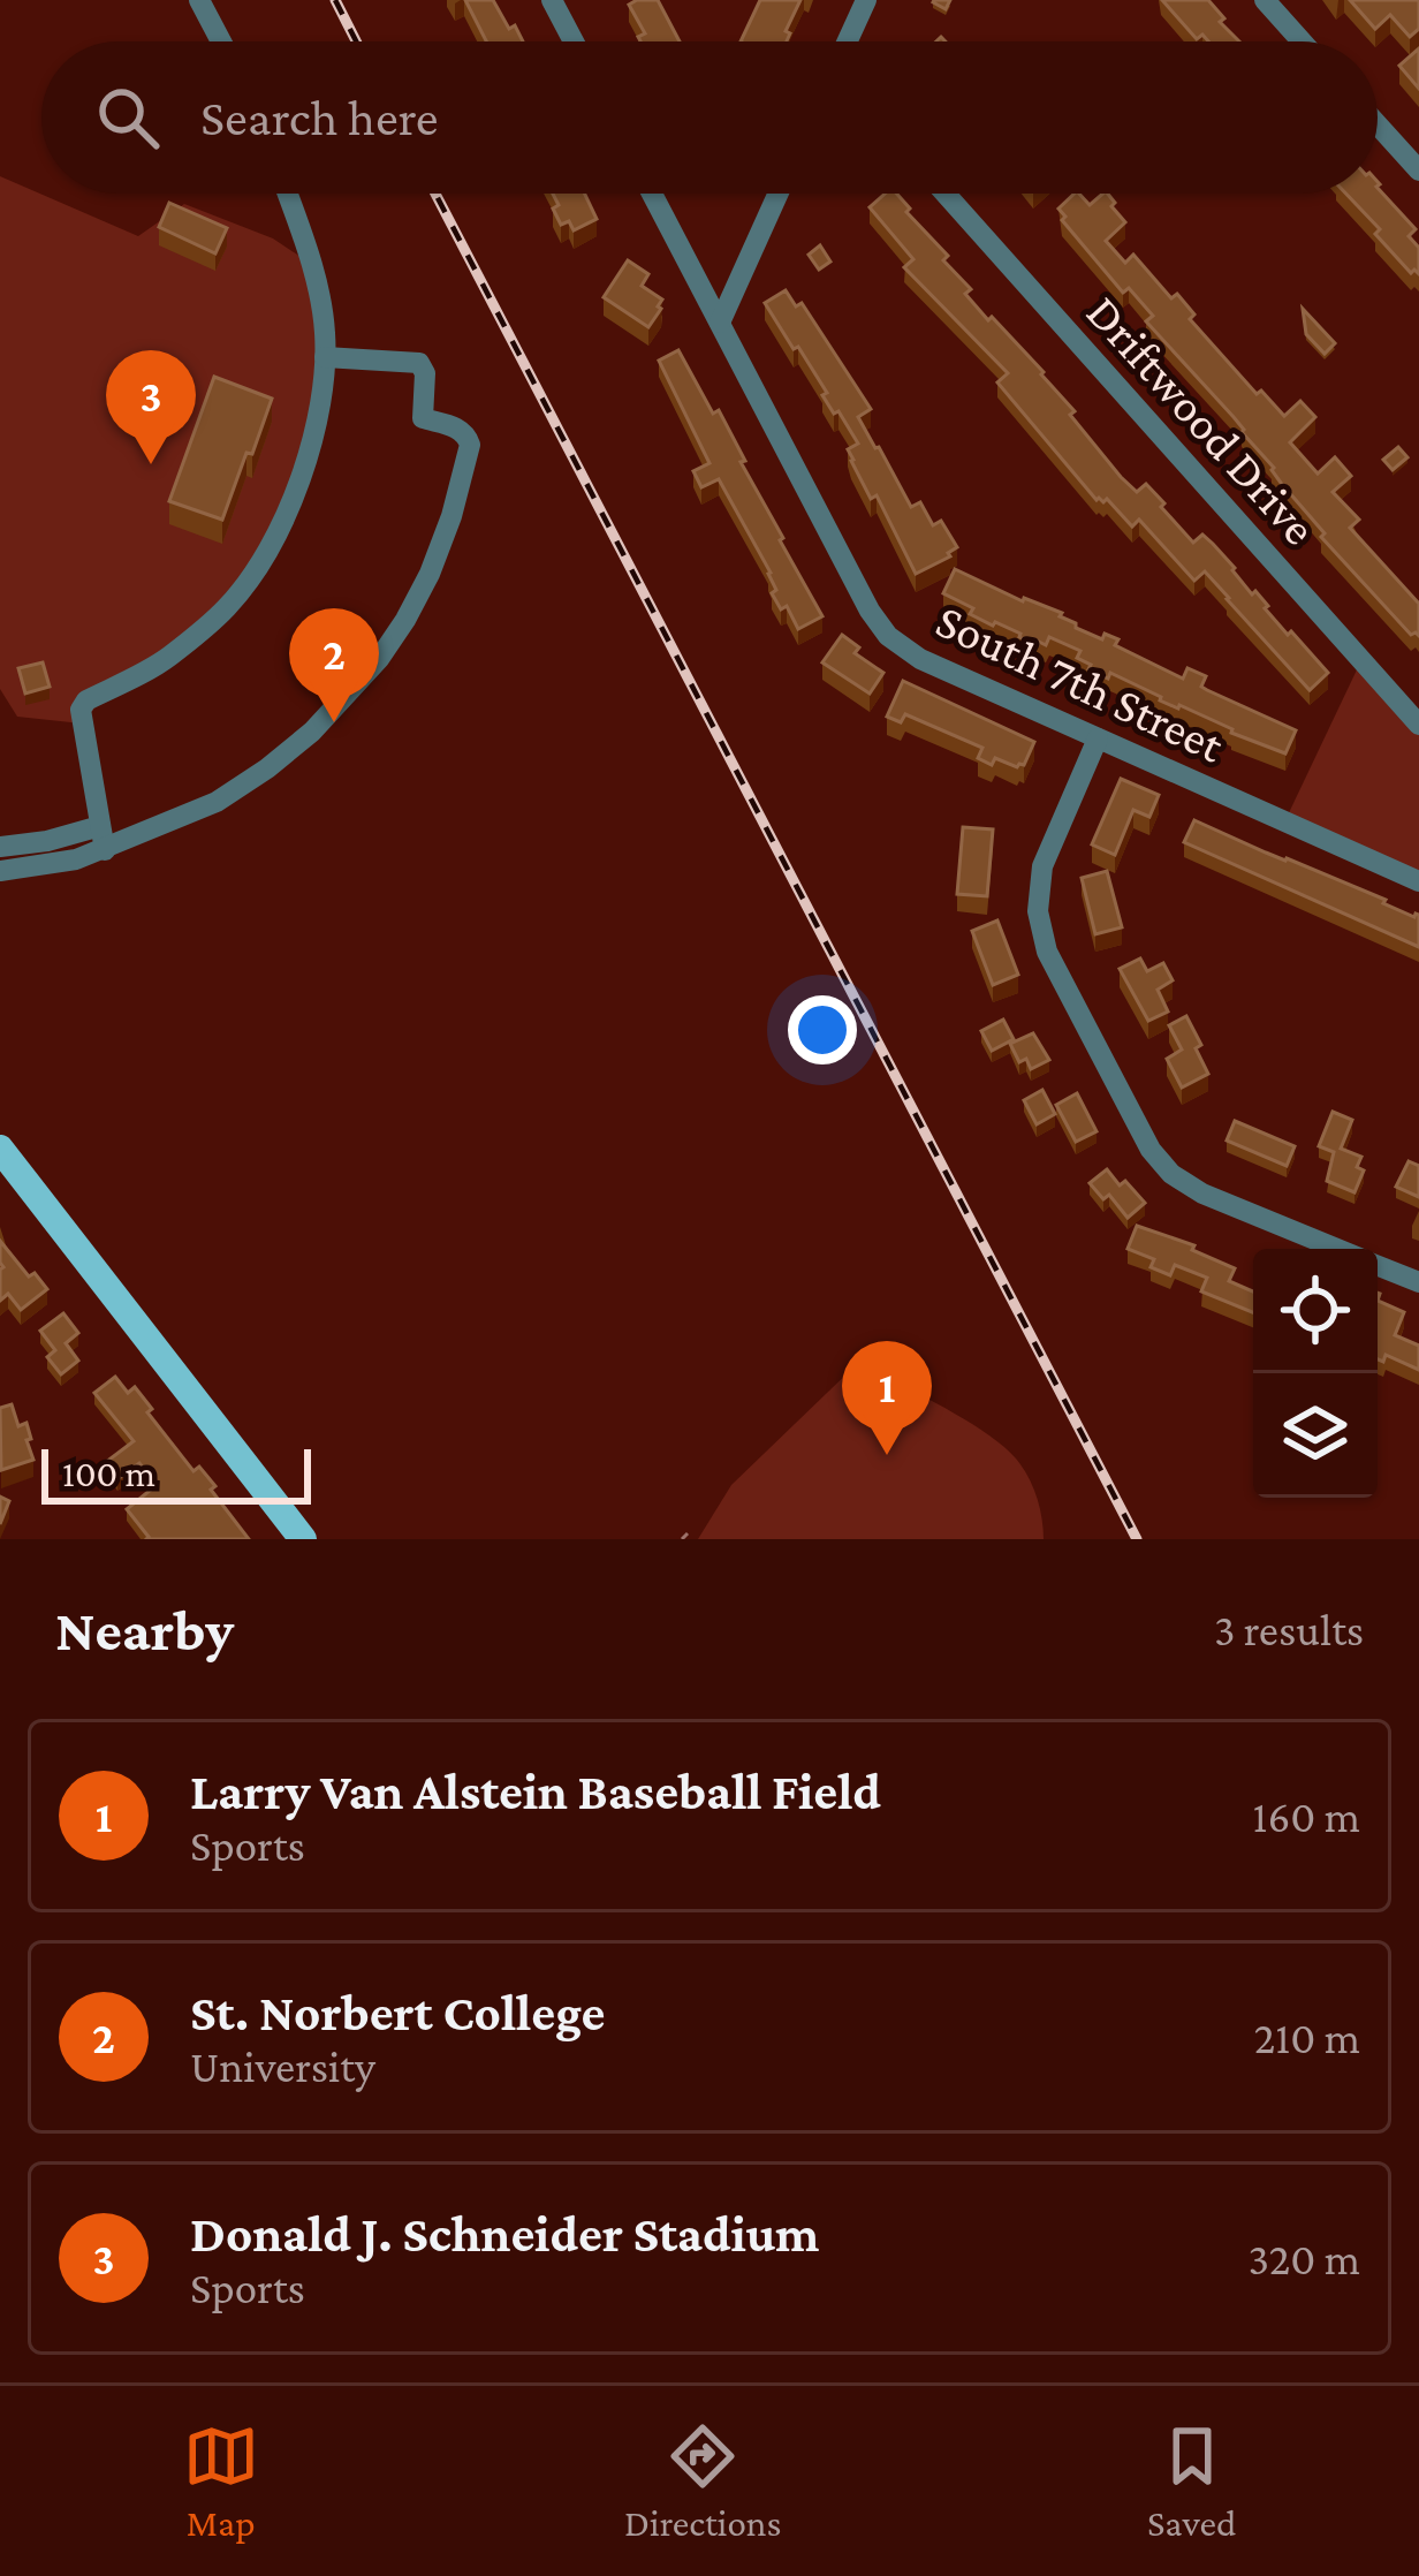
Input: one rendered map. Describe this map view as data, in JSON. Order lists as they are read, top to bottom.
{
  "streets": {
    "street": ["Driftwood Drive", "South 7th Street"]
  },
  "scale_bar": "100 m",
  "page": {
    "search": "Search here",
    "pins": ["3", "2", "1"],
    "scale": "100 m",
    "heading": ["Nearby", "3 results"],
    "list": [
      {
        "mark": "1",
        "name": "Larry Van Alstein Baseball Field",
        "note": "Sports",
        "value": "160 m"
      },
      {
        "mark": "2",
        "name": "St. Norbert College",
        "note": "University",
        "value": "210 m"
      },
      {
        "mark": "3",
        "name": "Donald J. Schneider Stadium",
        "note": "Sports",
        "value": "320 m"
      }
    ],
    "nav": ["Map", "Directions", "Saved"]
  }
}
